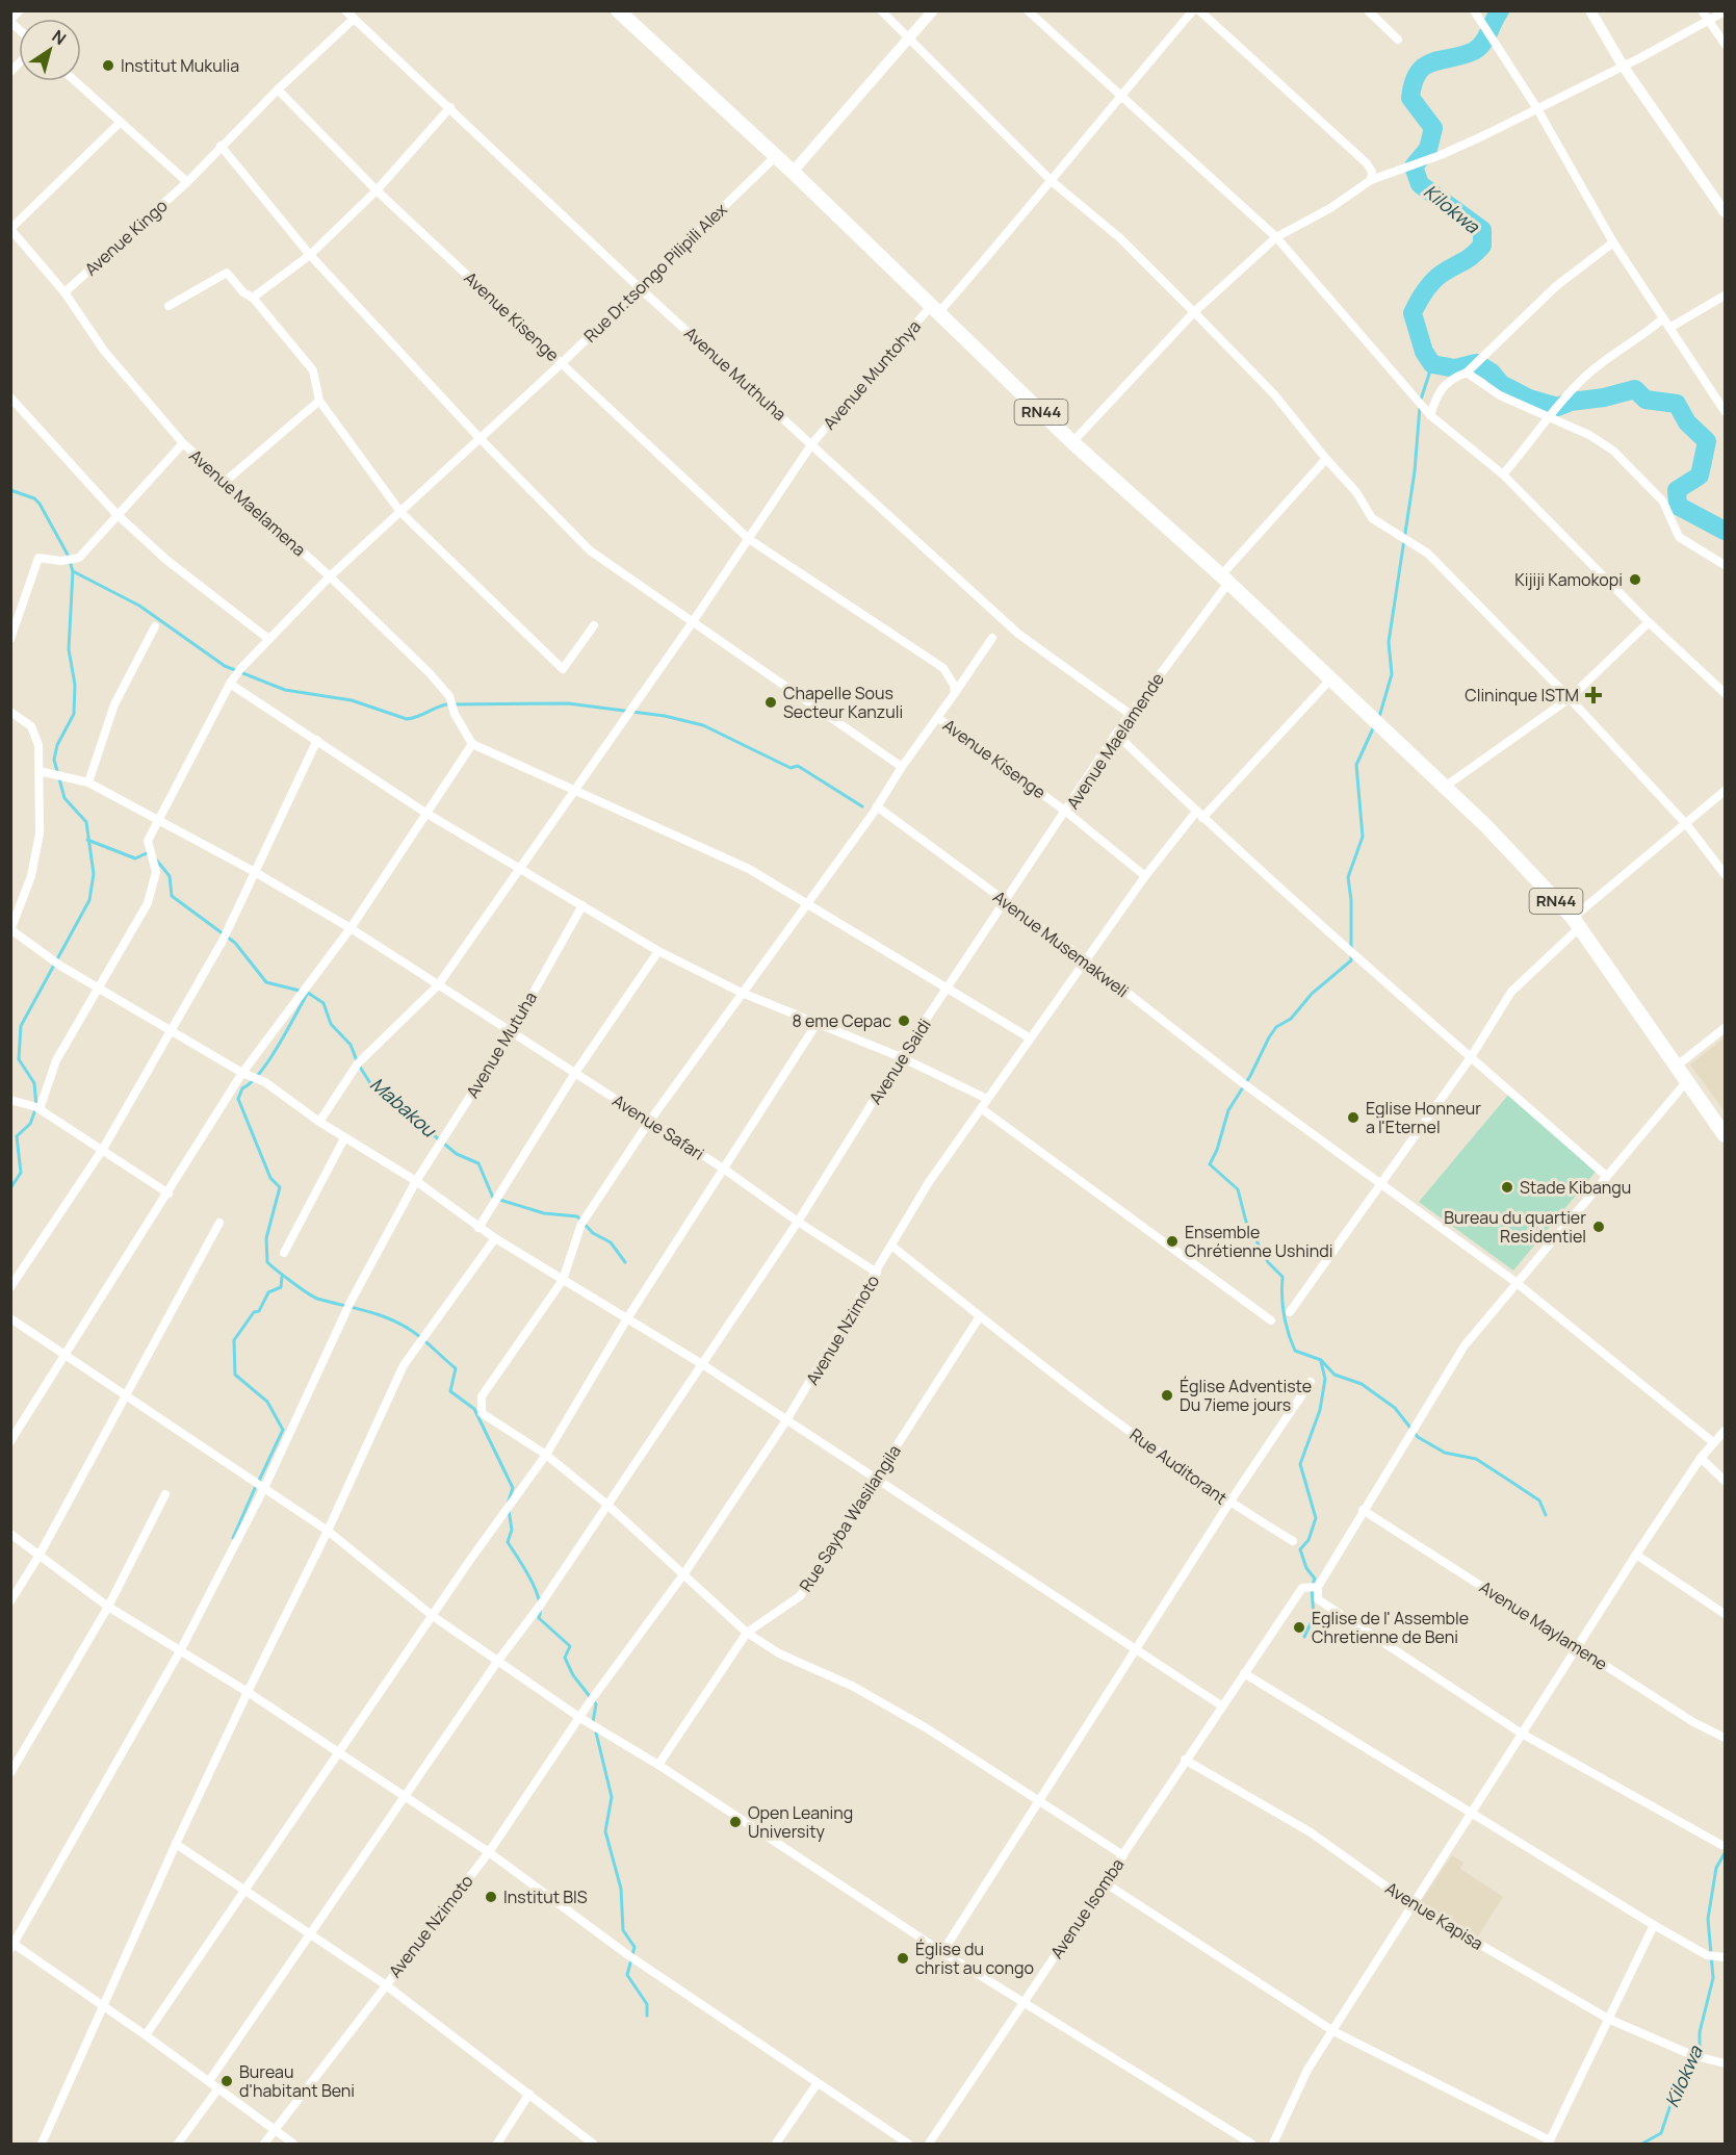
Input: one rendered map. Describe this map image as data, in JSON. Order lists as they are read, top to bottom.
{
  "streets": {
    "main road": ["RN44"],
    "street": [
      "Avenue Kingo",
      "Rue Dr.tsongo Pilipili Alex",
      "Avenue Kisenge",
      "Avenue Muthuha",
      "Avenue Muntohya",
      "Avenue Maelamena",
      "Avenue Maelamende",
      "Avenue Musemakweli",
      "Avenue Mutuha",
      "Avenue Saidi",
      "Avenue Safari",
      "Avenue Nzimoto",
      "Rue Auditorant",
      "Rue Sayba Wasilangila",
      "Avenue Maylamene",
      "Avenue Isomba",
      "Avenue Kapisa"
    ]
  },
  "crossings": [
    ["Avenue Kingo", "Avenue Kisenge"],
    ["Avenue Kingo", "Avenue Muthuha"],
    ["Avenue Kingo", "Avenue Maelamena"],
    ["Rue Dr.tsongo Pilipili Alex", "Avenue Kisenge"],
    ["Rue Dr.tsongo Pilipili Alex", "Avenue Muthuha"],
    ["Rue Dr.tsongo Pilipili Alex", "RN44"],
    ["Rue Dr.tsongo Pilipili Alex", "Avenue Maelamena"],
    ["Rue Dr.tsongo Pilipili Alex", "Avenue Safari"],
    ["Avenue Kisenge", "Avenue Muntohya"],
    ["Avenue Kisenge", "Avenue Maelamende"],
    ["Avenue Muthuha", "Avenue Muntohya"],
    ["Avenue Muthuha", "Avenue Maelamende"],
    ["Avenue Muntohya", "RN44"],
    ["Avenue Muntohya", "Avenue Safari"],
    ["RN44", "Avenue Maelamende"],
    ["Avenue Maelamende", "Avenue Musemakweli"],
    ["Avenue Maelamende", "Avenue Saidi"],
    ["Avenue Musemakweli", "Avenue Saidi"],
    ["Avenue Musemakweli", "Avenue Nzimoto"],
    ["Avenue Mutuha", "Avenue Safari"],
    ["Avenue Saidi", "Avenue Safari"],
    ["Avenue Safari", "Avenue Nzimoto"],
    ["Rue Auditorant", "Rue Sayba Wasilangila"],
    ["Avenue Isomba", "Avenue Kapisa"]
  ],
  "water": ["Kilokwa", "Mabakou"],
  "places": {
    "other": [
      "Institut Mukulia",
      "Kijiji Kamokopi",
      "Chapelle Sous Secteur Kanzuli",
      "8 eme Cepac",
      "Eglise Honneur a l'Eternel",
      "Stade Kibangu",
      "Bureau du quartier Residentiel",
      "Ensemble Chrétienne Ushindi",
      "Église Adventiste Du 7ieme jours",
      "Eglise de l' Assemble Chretienne de Beni",
      "Open Leaning University",
      "Institut BIS",
      "Église du christ au congo",
      "Bureau d'habitant Beni"
    ],
    "health": ["Clininque ISTM"]
  },
  "north": "top right"
}
